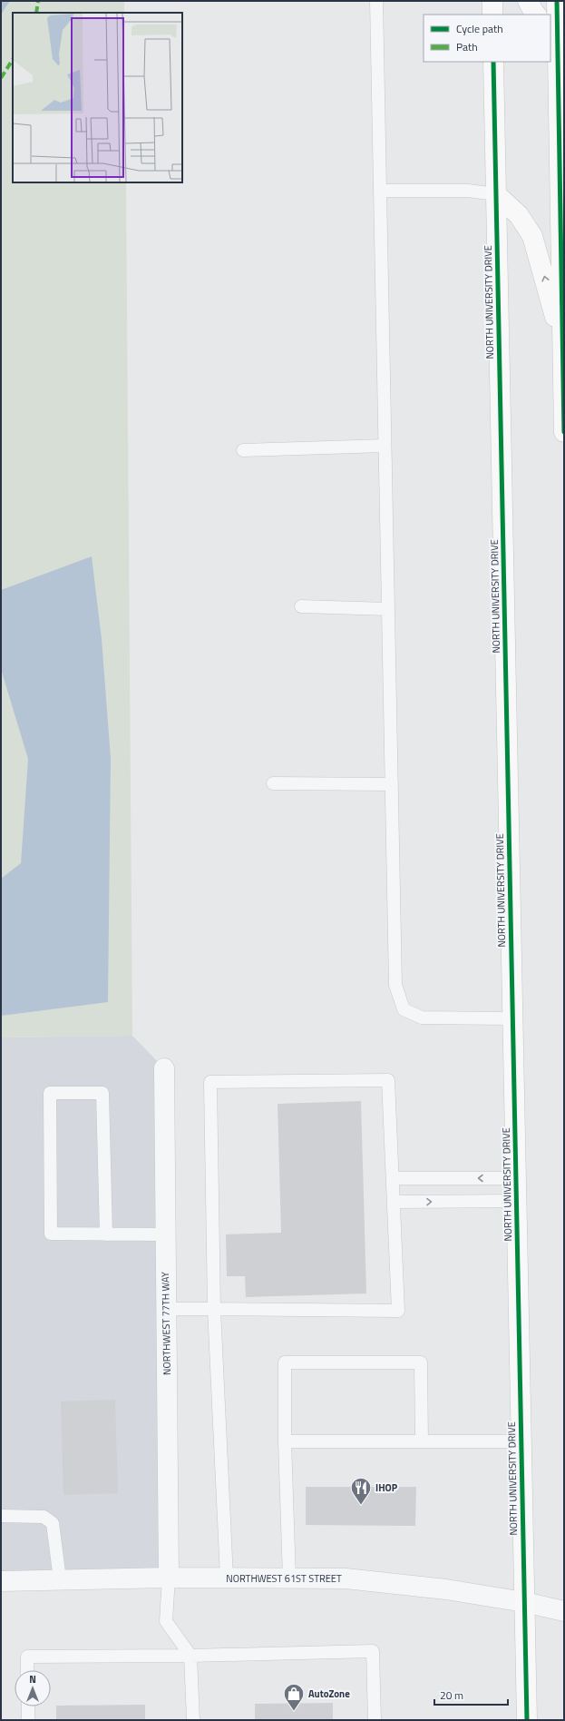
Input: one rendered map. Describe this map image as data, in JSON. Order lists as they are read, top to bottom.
{
  "streets": {
    "main road": ["NORTH UNIVERSITY DRIVE"],
    "street": ["NORTHWEST 77TH WAY", "NORTHWEST 61ST STREET"]
  },
  "crossings": [
    ["NORTH UNIVERSITY DRIVE", "NORTHWEST 61ST STREET"],
    ["NORTHWEST 77TH WAY", "NORTHWEST 61ST STREET"]
  ],
  "places": {
    "restaurant": ["IHOP"],
    "shop": ["AutoZone"]
  },
  "legend": ["Cycle path", "Path"],
  "scale_bar": "20 m",
  "north": "top"
}
